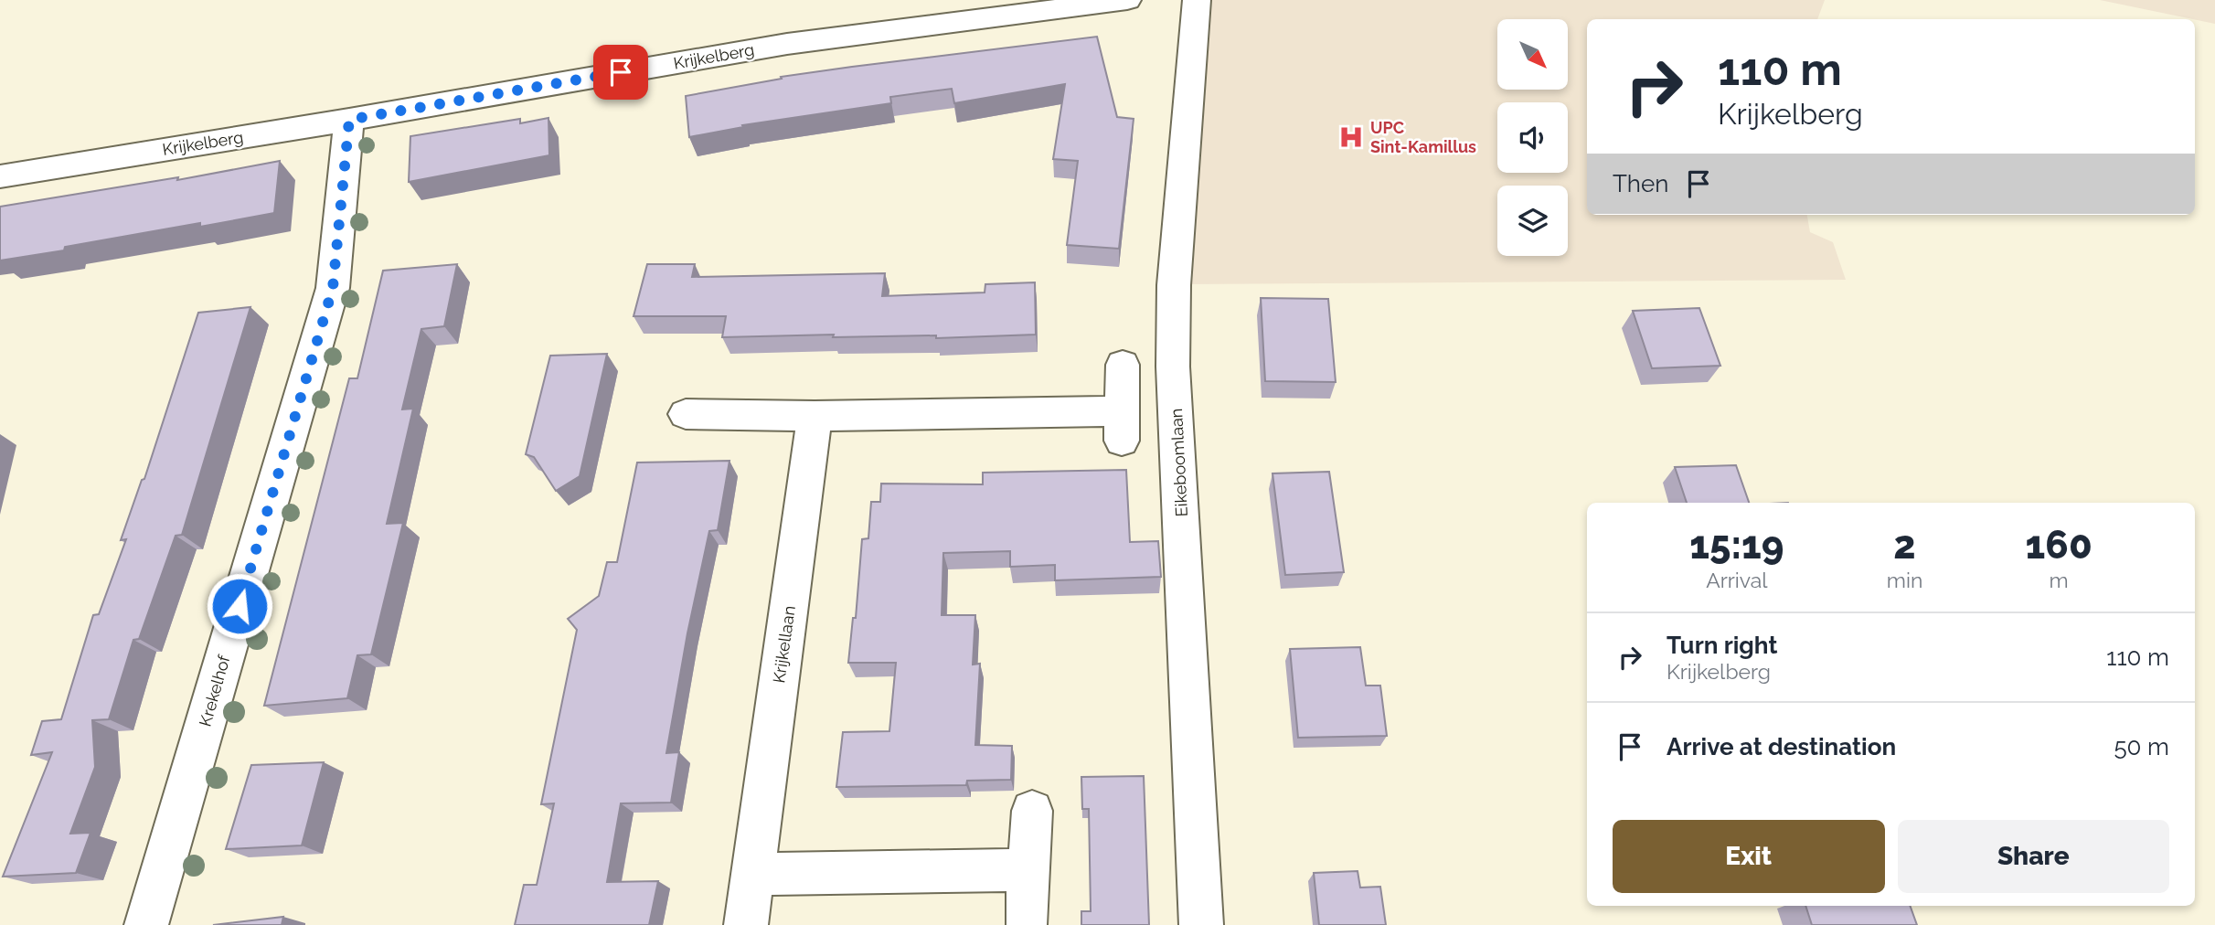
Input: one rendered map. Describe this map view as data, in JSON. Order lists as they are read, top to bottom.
{
  "streets": {
    "street": [
      "Krijkelberg",
      "Eikeboomlaan",
      "Krijkellaan",
      "Krekelhof"
    ]
  },
  "crossings": [
    ["Krijkelberg", "Krekelhof"]
  ],
  "places": {
    "hospital": ["UPC Sint-Kamillus"]
  },
  "north": "bottom right",
  "page": {
    "turn": ["110 m", "Krijkelberg"],
    "then": "Then",
    "eta": [
      "15:19",
      "Arrival",
      "2",
      "min",
      "160",
      "m"
    ],
    "list": [
      {
        "name": "Turn right",
        "note": "Krijkelberg",
        "value": "110 m"
      },
      {
        "name": "Arrive at destination",
        "value": "50 m"
      }
    ],
    "buttons": ["Exit", "Share"]
  }
}
